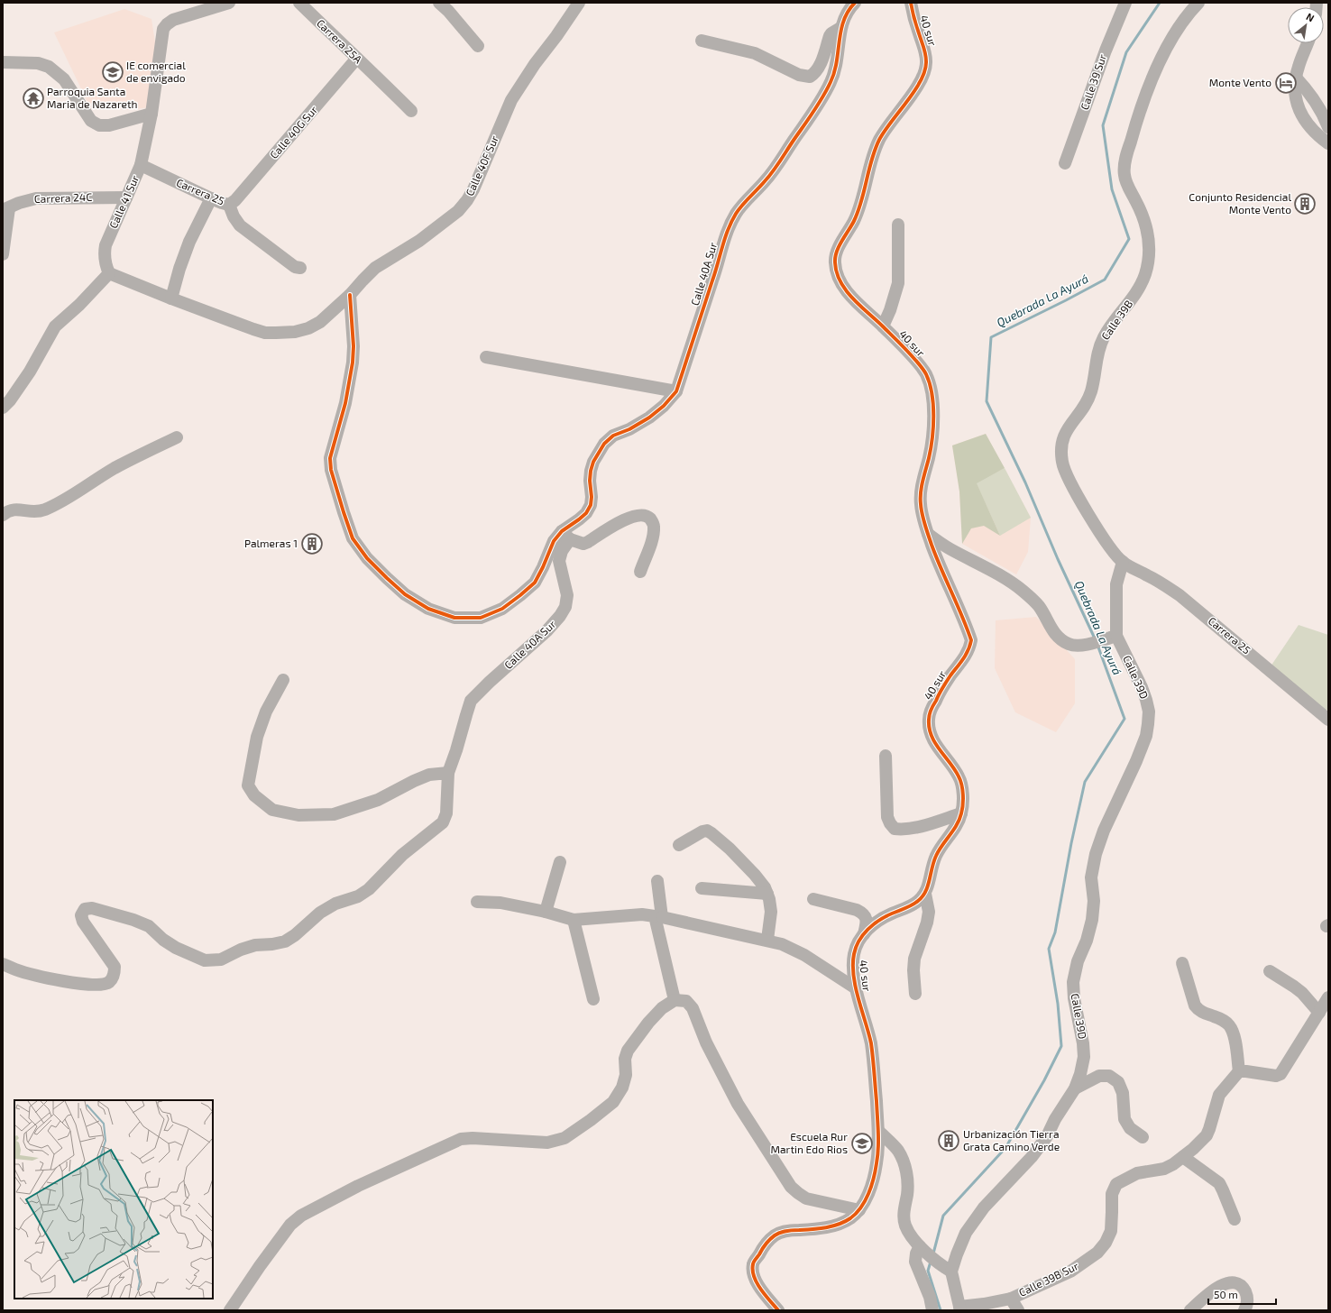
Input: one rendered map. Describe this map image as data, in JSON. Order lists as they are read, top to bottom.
{
  "streets": {
    "street": [
      "40 sur",
      "Carrera 25A",
      "Calle 39 Sur",
      "Calle 40G Sur",
      "Calle 40F Sur",
      "Carrera 25",
      "Carrera 24C",
      "Calle 41 Sur",
      "Calle 40A Sur",
      "Calle 39B",
      "Calle 39D",
      "Calle 39B Sur"
    ]
  },
  "crossings": [
    ["Carrera 25A", "Calle 40G Sur"],
    ["Calle 40G Sur", "Carrera 25"],
    ["Calle 40F Sur", "Calle 41 Sur"],
    ["Carrera 25", "Calle 41 Sur"],
    ["Carrera 25", "Calle 39B"],
    ["Carrera 24C", "Calle 41 Sur"]
  ],
  "water": ["Quebrada La Ayurá"],
  "places": {
    "school or university": ["IE comercial de envigado", "Escuela Rur Martin Edo Rios"],
    "hotel": ["Monte Vento"],
    "temple": ["Parroquia Santa Maria de Nazareth"],
    "building": ["Conjunto Residencial Monte Vento", "Palmeras 1", "Urbanización Tierra Grata Camino Verde"]
  },
  "scale_bar": "50 m",
  "north": "top right"
}
